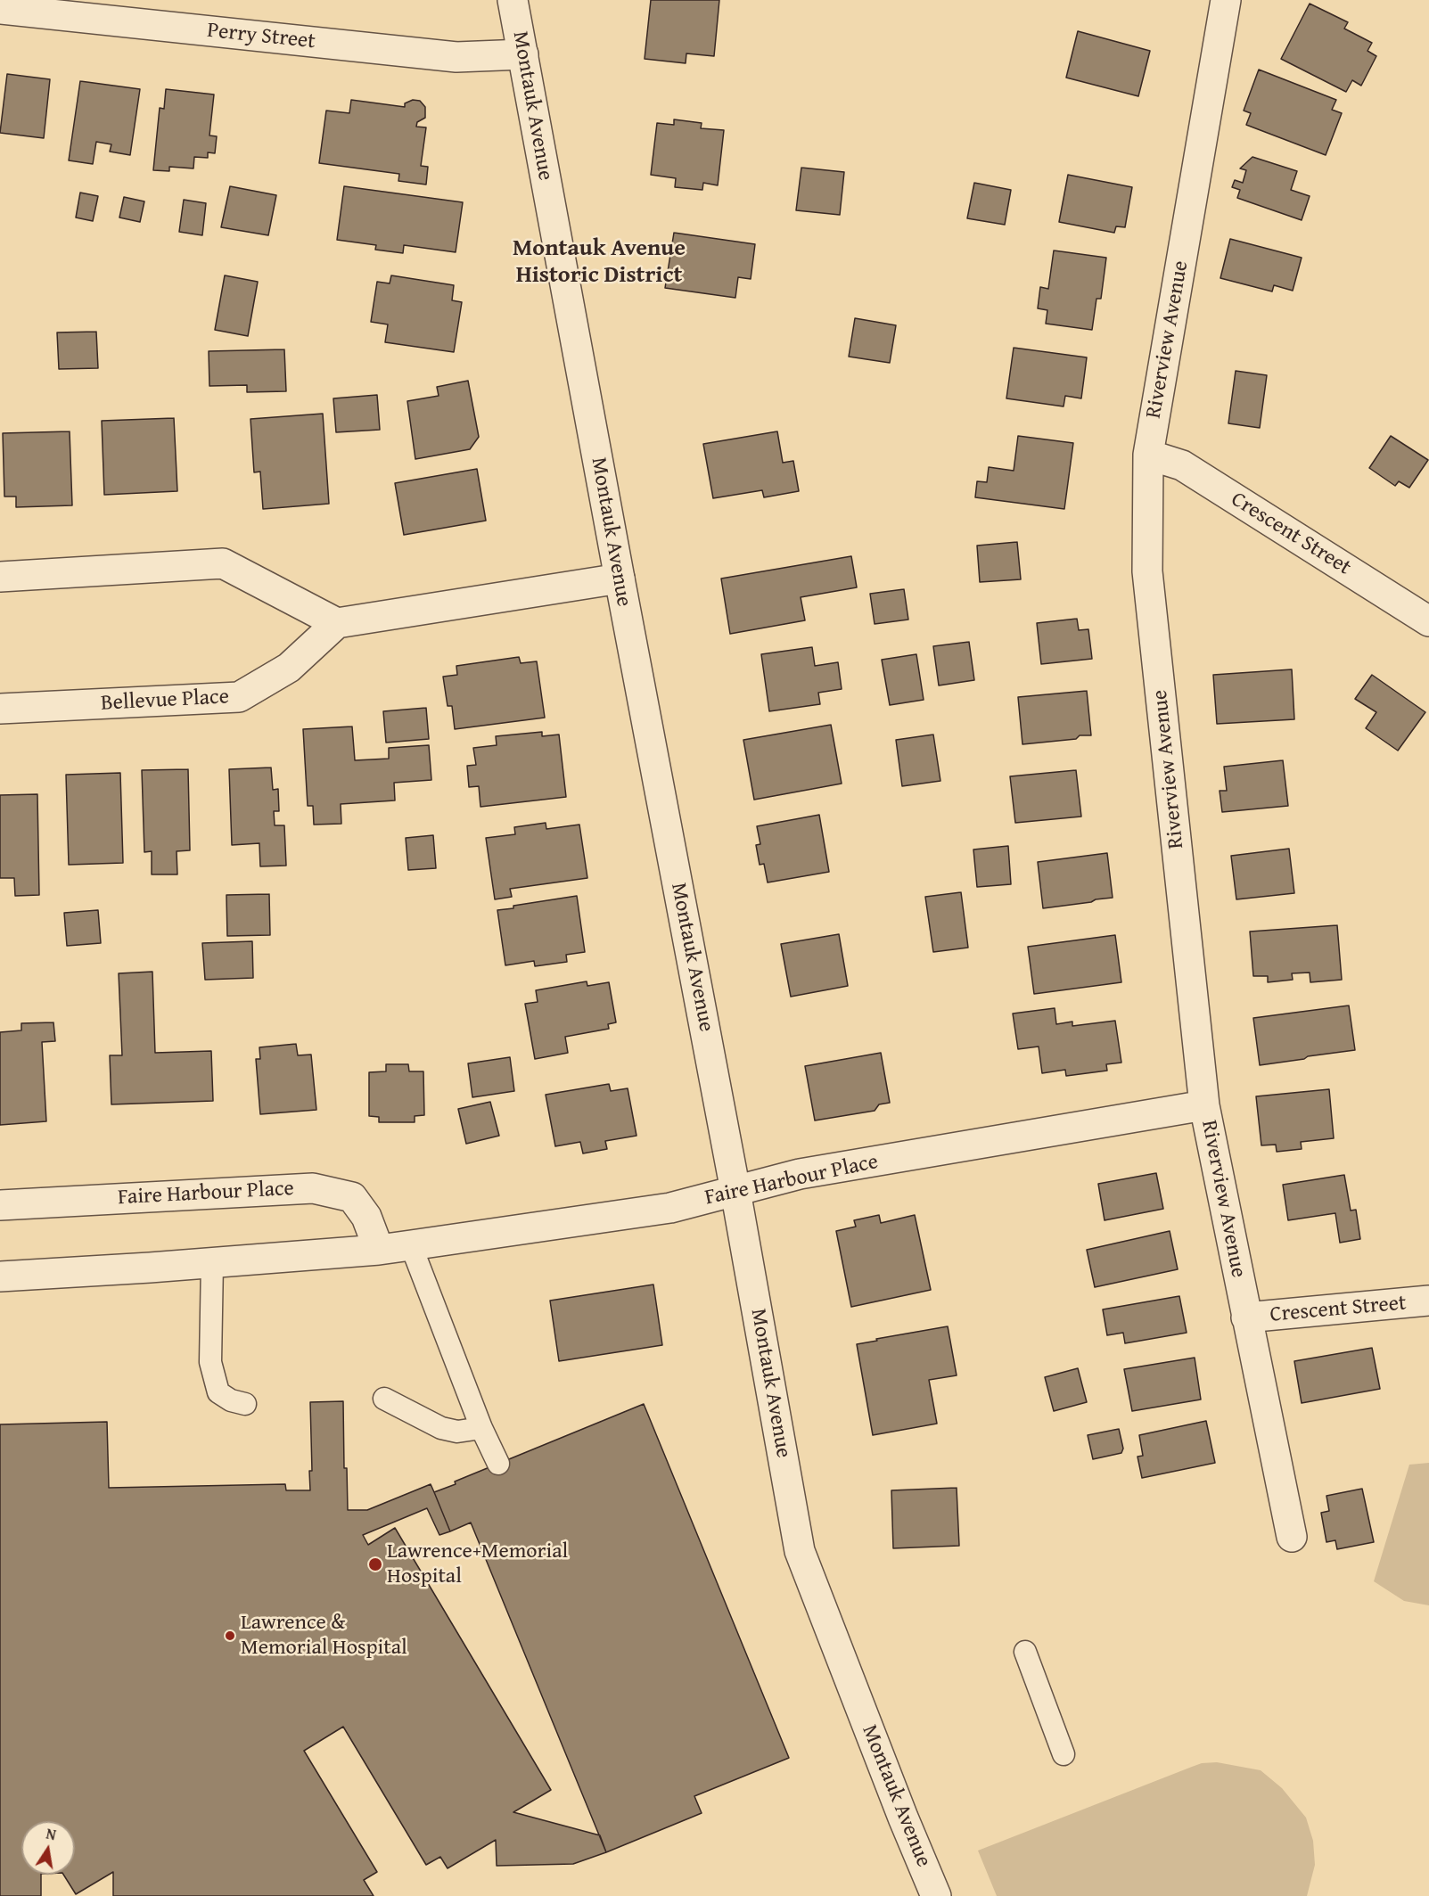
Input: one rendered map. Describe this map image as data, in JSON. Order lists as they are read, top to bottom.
{
  "streets": {
    "street": [
      "Perry Street",
      "Montauk Avenue",
      "Riverview Avenue",
      "Crescent Street",
      "Bellevue Place",
      "Faire Harbour Place"
    ]
  },
  "crossings": [
    ["Perry Street", "Montauk Avenue"],
    ["Montauk Avenue", "Faire Harbour Place"],
    ["Riverview Avenue", "Crescent Street"],
    ["Riverview Avenue", "Faire Harbour Place"]
  ],
  "districts": ["Montauk Avenue Historic District"],
  "places": ["Lawrence+Memorial Hospital", "Lawrence & Memorial Hospital"],
  "north": "top"
}
